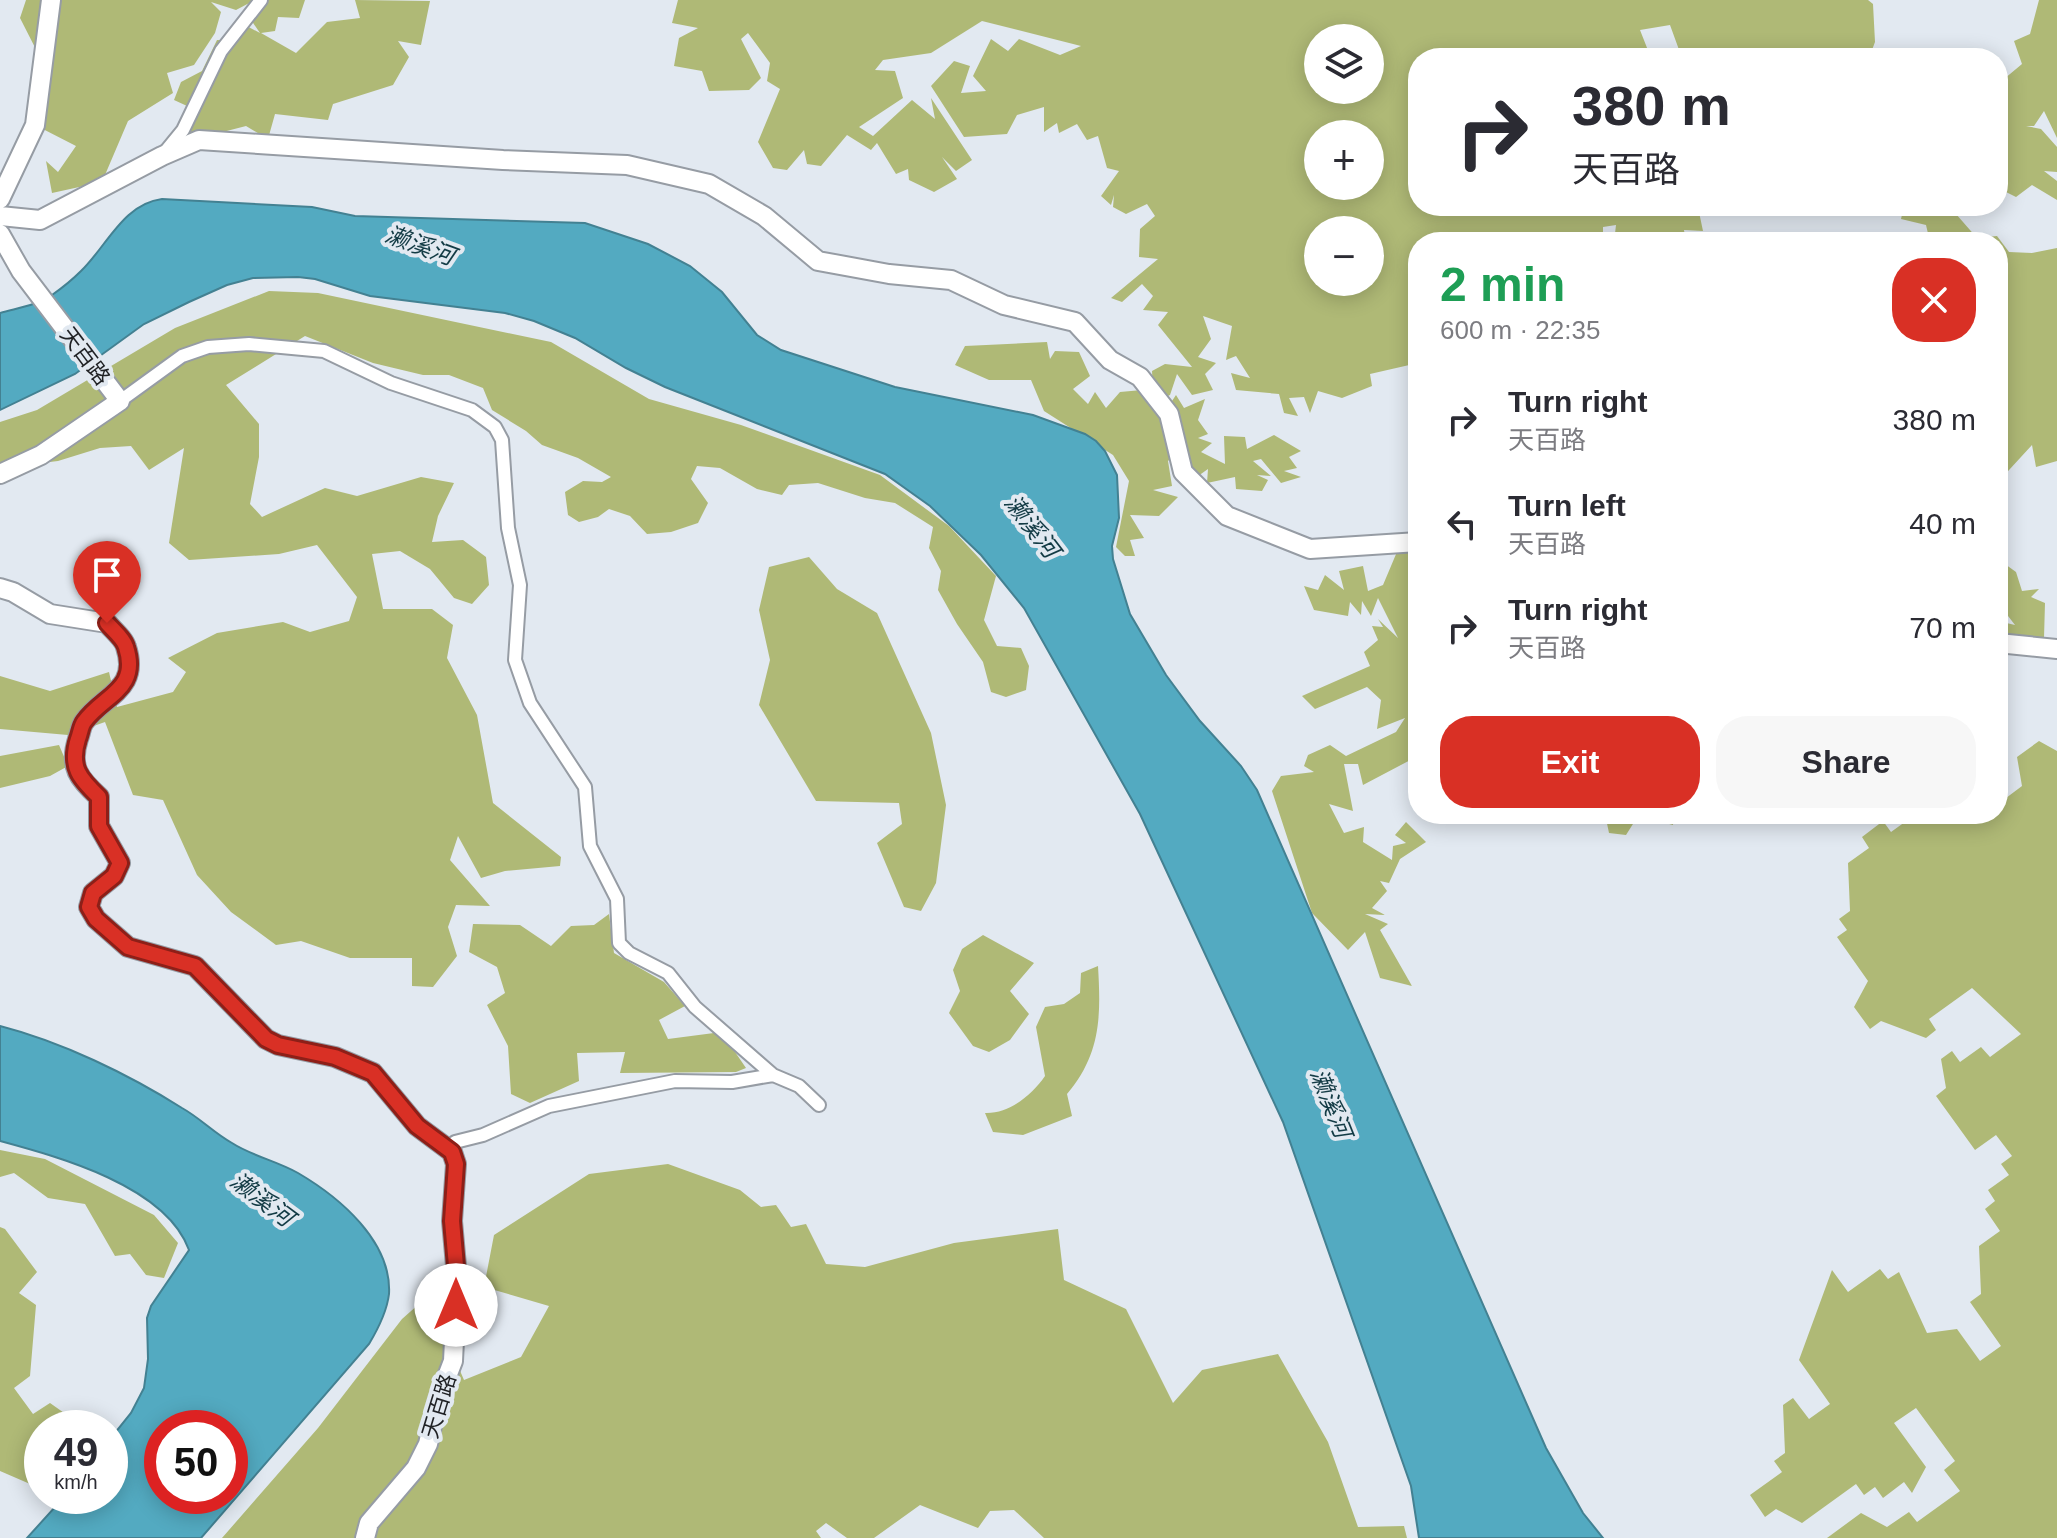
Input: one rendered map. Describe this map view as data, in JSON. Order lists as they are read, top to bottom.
{
  "streets": {
    "main road": ["天百路"]
  },
  "water": ["濑溪河"],
  "page": {
    "map_buttons": ["+", "−"],
    "turn": ["380 m", "天百路"],
    "heading": ["2 min", "600 m · 22:35"],
    "list": [
      {
        "name": "Turn right",
        "note": "天百路",
        "value": "380 m"
      },
      {
        "name": "Turn left",
        "note": "天百路",
        "value": "40 m"
      },
      {
        "name": "Turn right",
        "note": "天百路",
        "value": "70 m"
      }
    ],
    "buttons": ["Exit", "Share"],
    "speed": "49 km/h",
    "limit": "50"
  }
}
